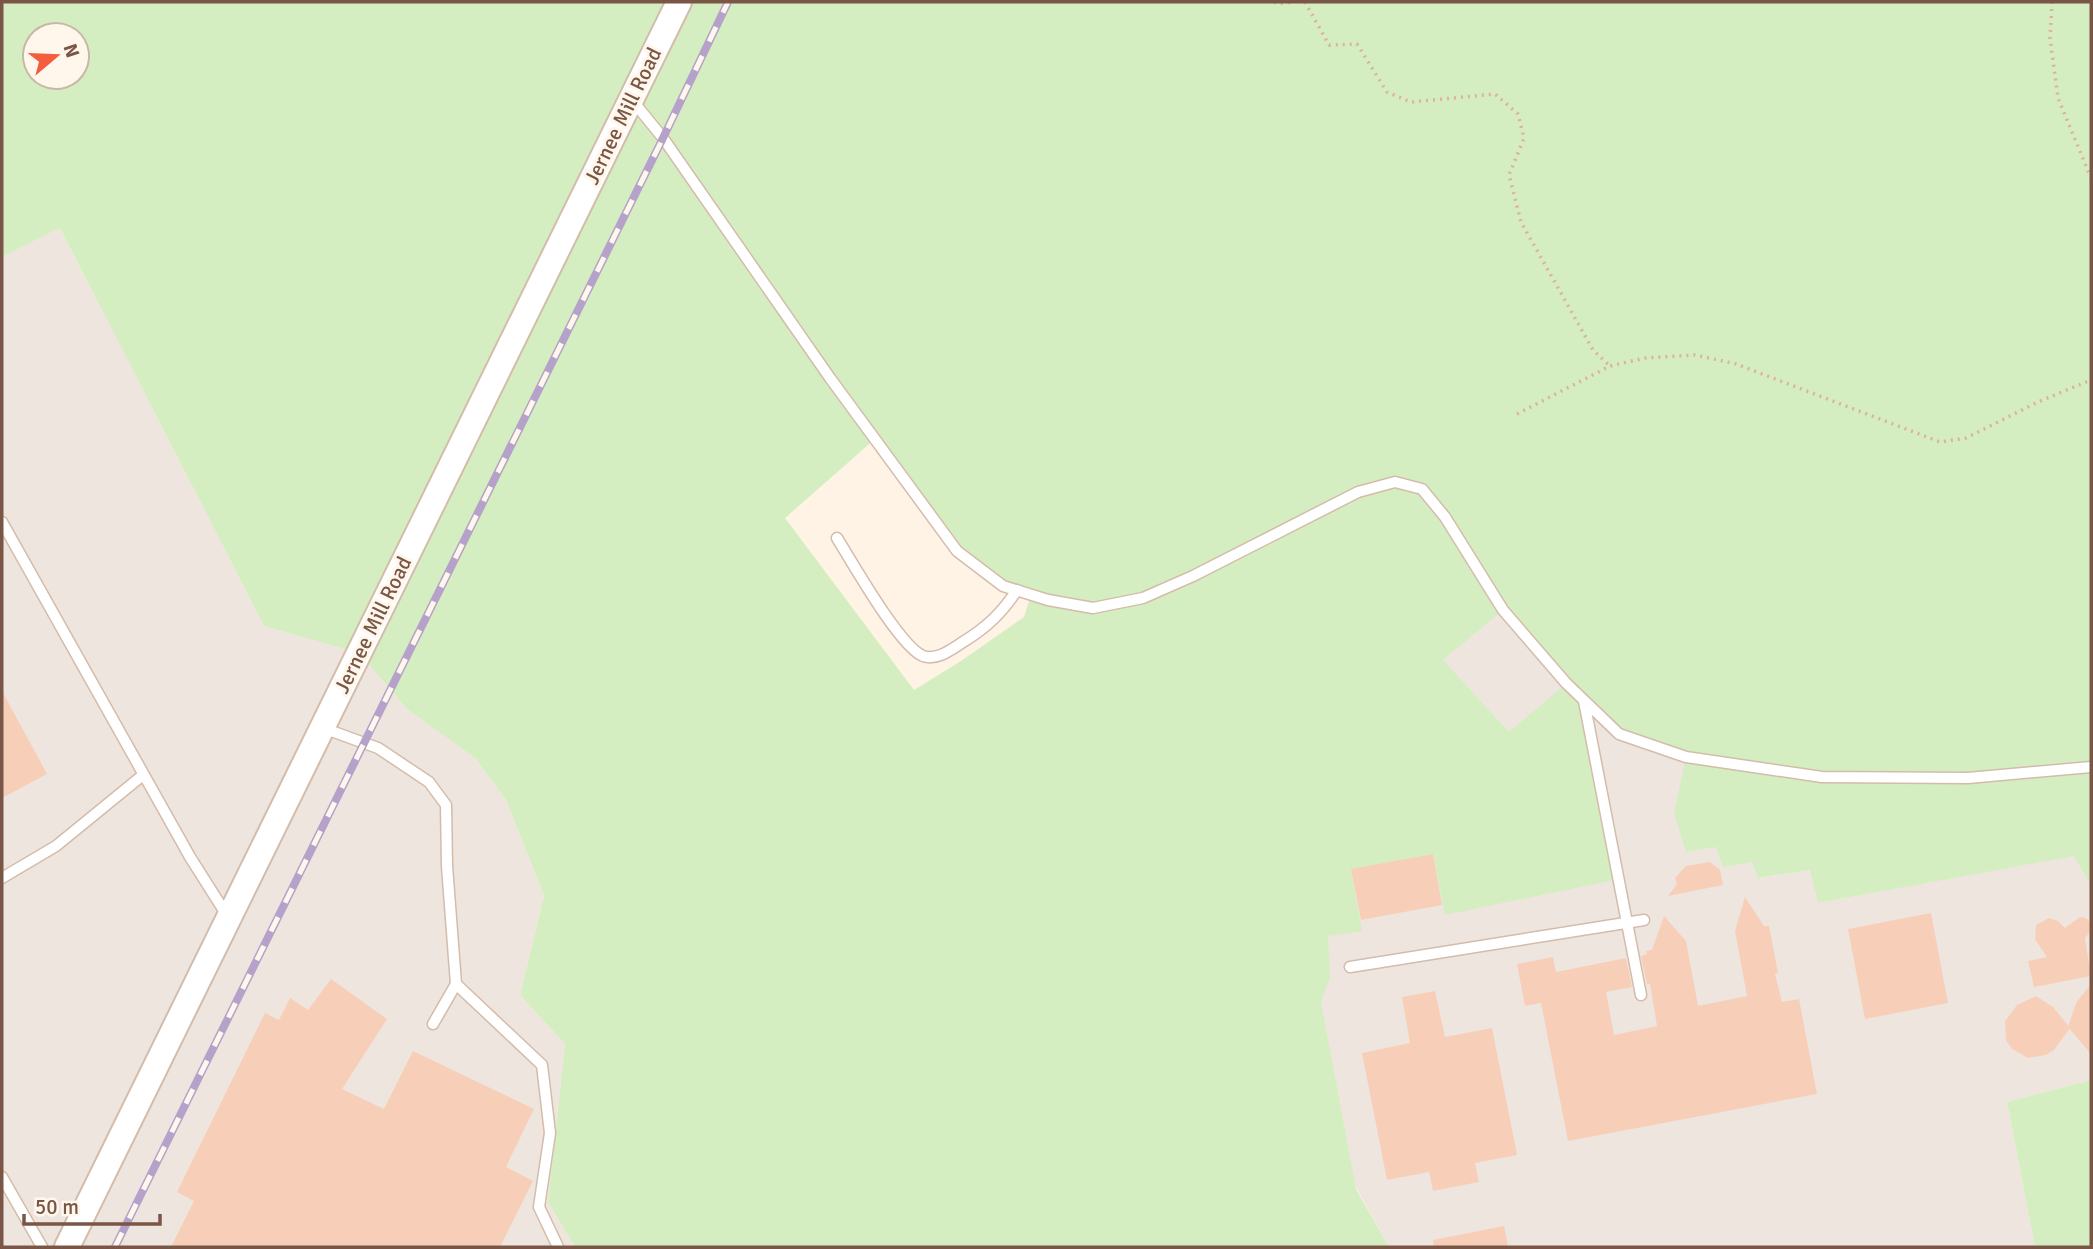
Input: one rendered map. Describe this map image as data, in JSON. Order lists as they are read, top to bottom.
{
  "streets": {
    "street": ["Jernee Mill Road"]
  },
  "scale_bar": "50 m",
  "north": "right"
}
